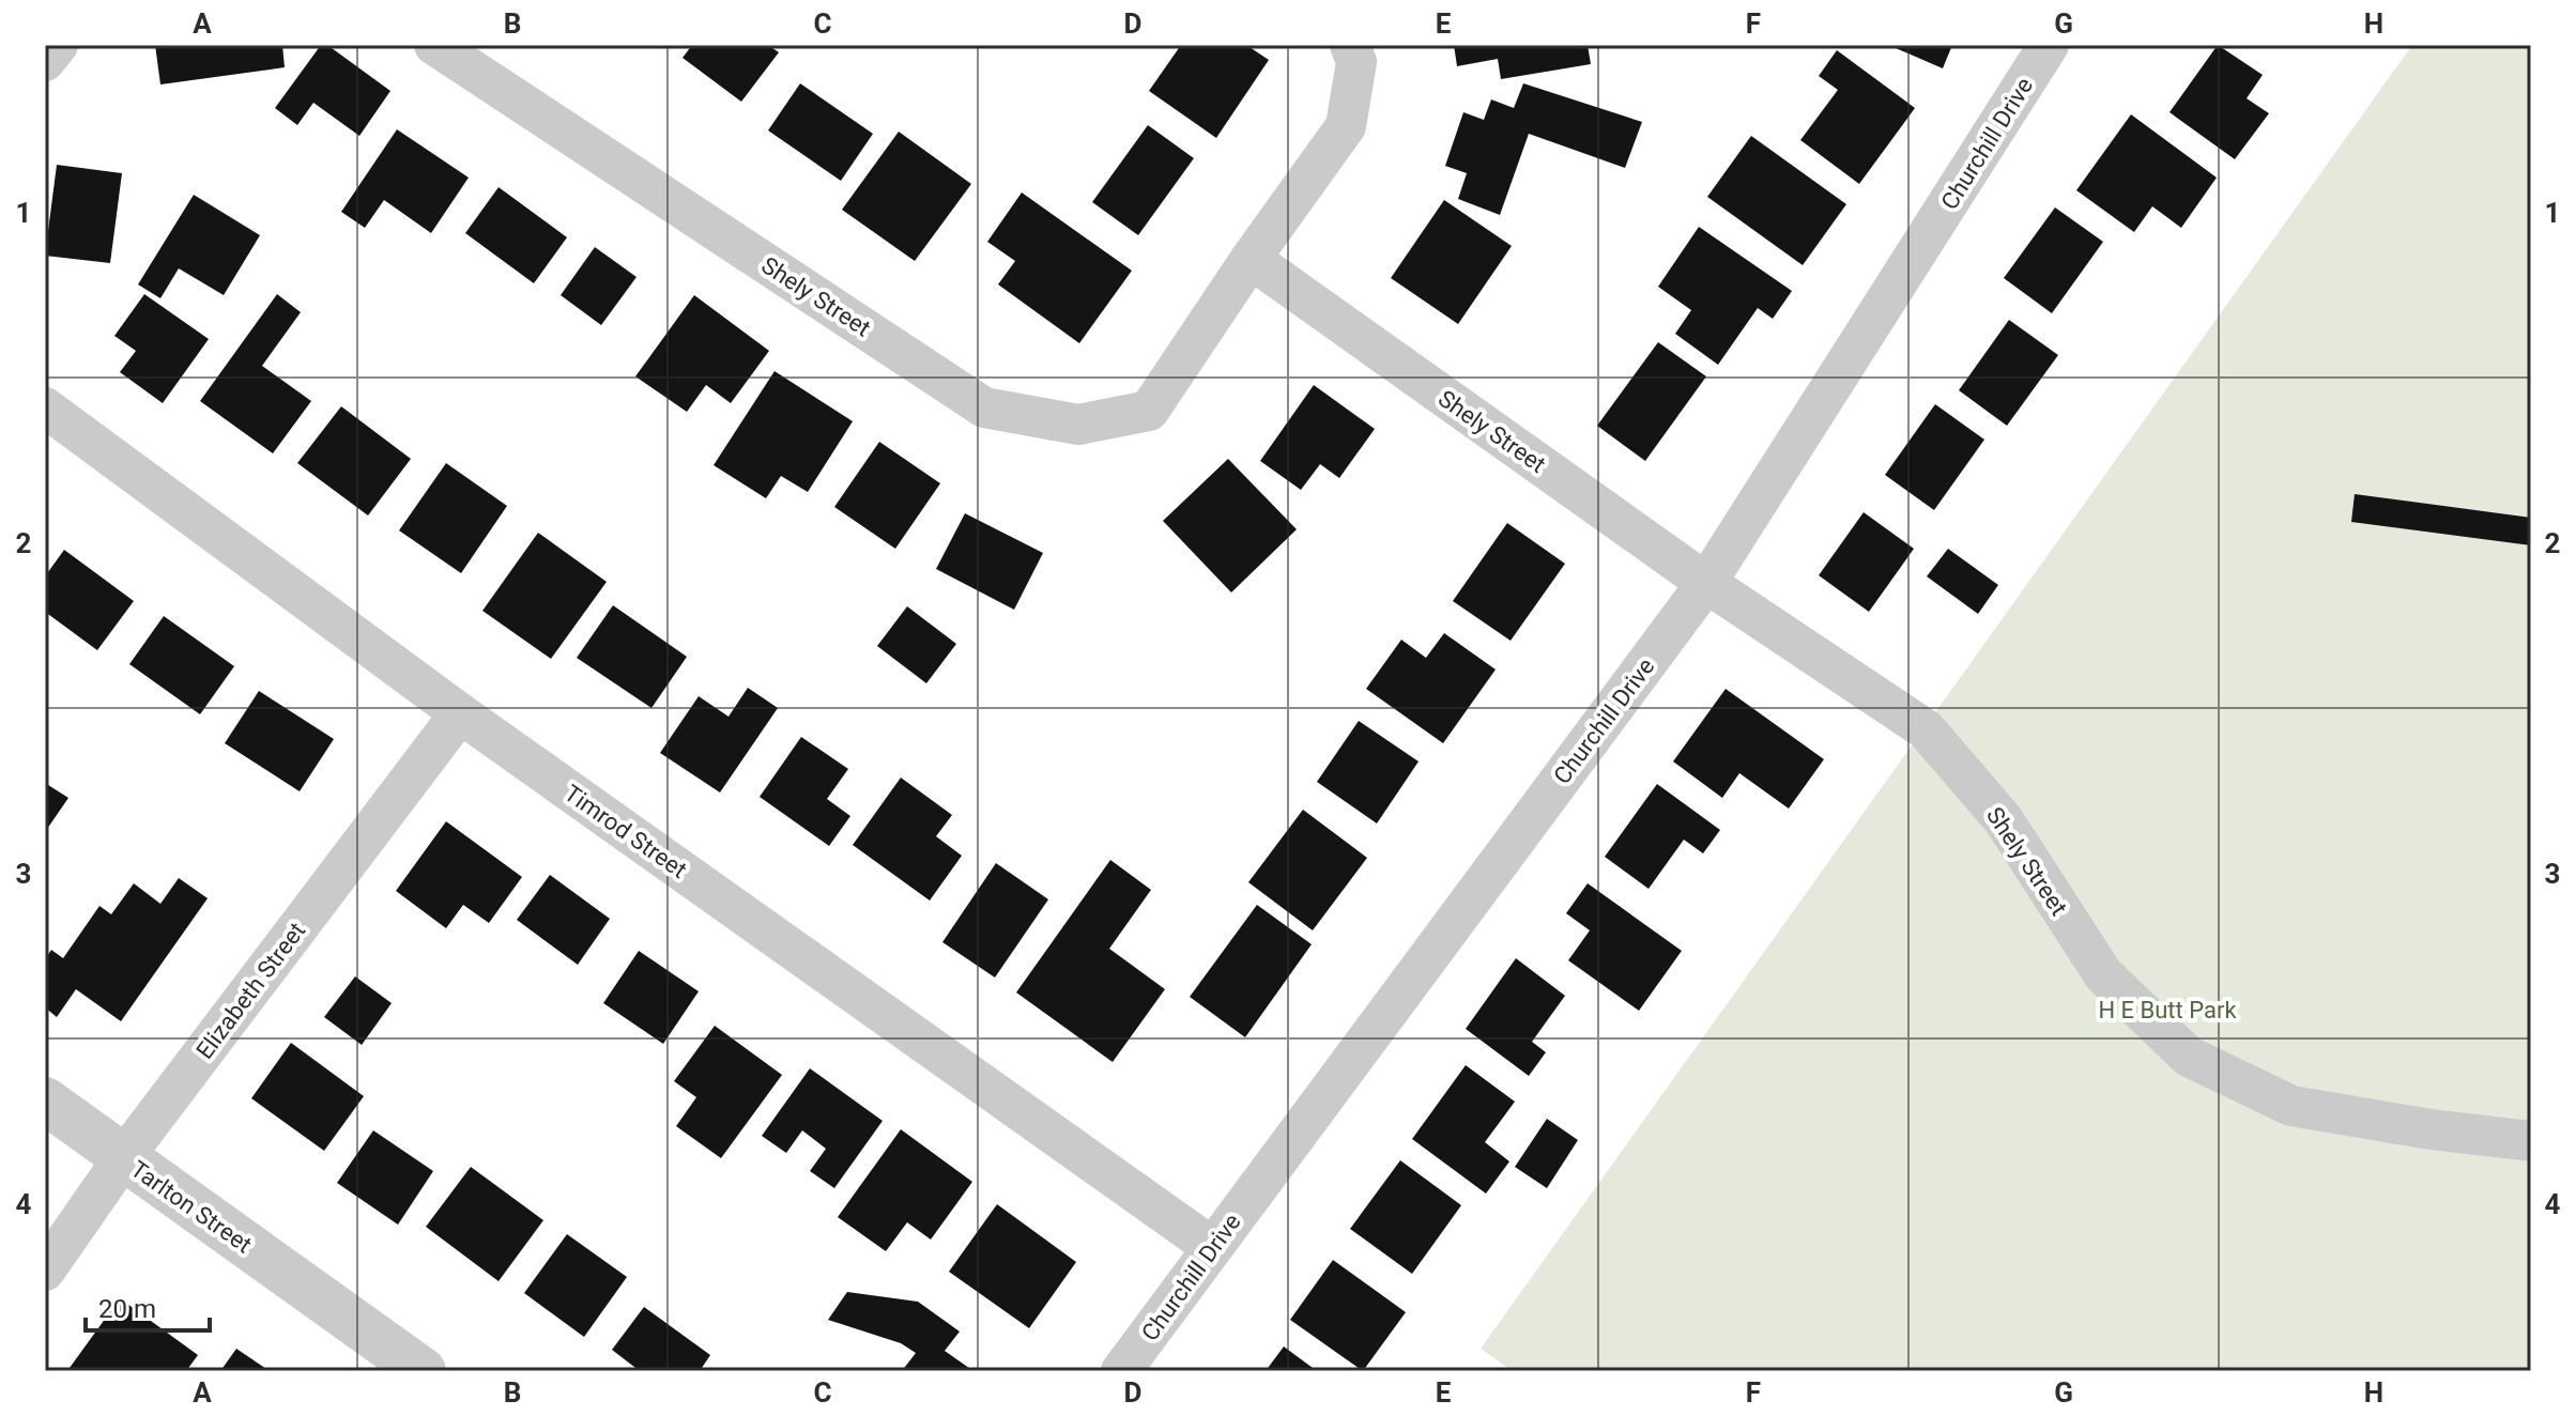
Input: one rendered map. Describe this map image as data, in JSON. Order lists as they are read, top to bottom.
{
  "streets": {
    "street": [
      "Churchill Drive",
      "Shely Street",
      "Timrod Street",
      "Elizabeth Street",
      "Tarlton Street"
    ]
  },
  "crossings": [
    ["Churchill Drive", "Shely Street"],
    ["Churchill Drive", "Timrod Street"],
    ["Timrod Street", "Elizabeth Street"],
    ["Elizabeth Street", "Tarlton Street"]
  ],
  "parks": ["H E Butt Park"],
  "scale_bar": "20 m",
  "grid": {
    "columns": [
      "A",
      "B",
      "C",
      "D",
      "E",
      "F",
      "G",
      "H"
    ],
    "rows": [
      "1",
      "2",
      "3",
      "4"
    ]
  }
}
